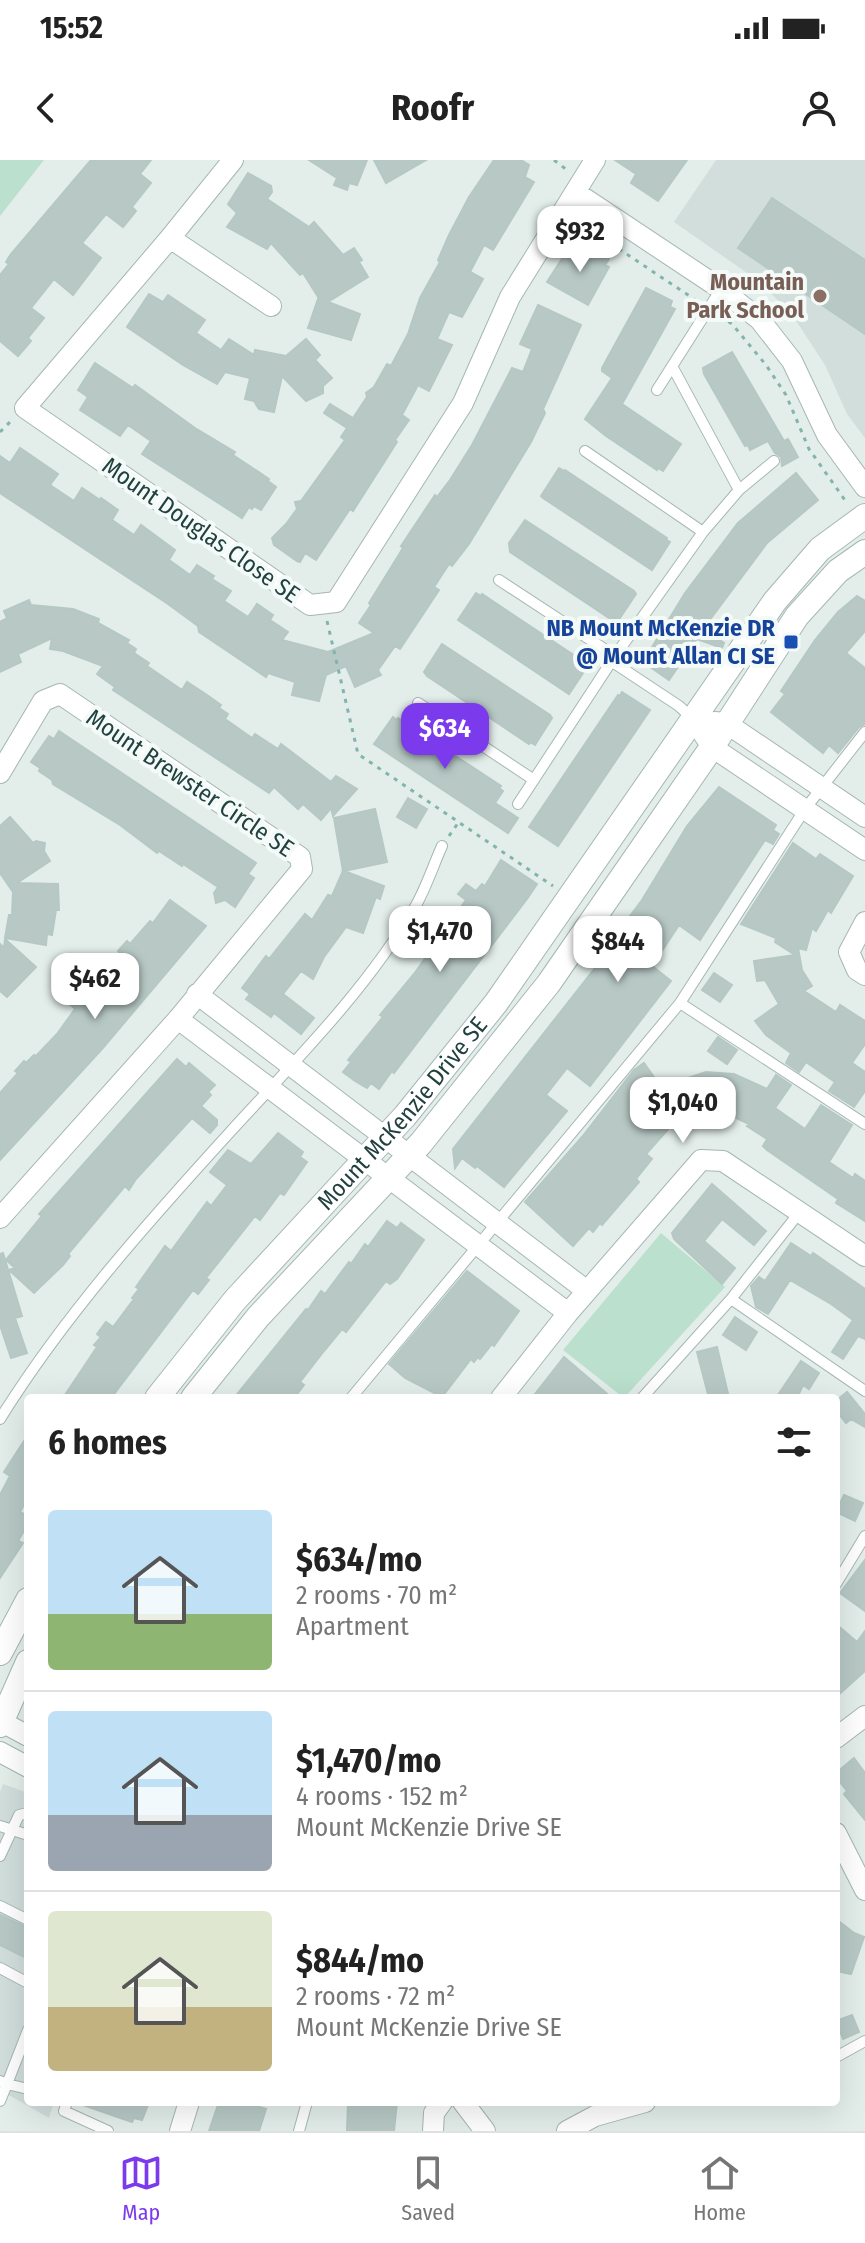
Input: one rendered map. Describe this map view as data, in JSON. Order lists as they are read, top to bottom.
{
  "streets": {
    "street": ["Mount Douglas Close SE", "Mount Brewster Circle SE", "Mount McKenzie Drive SE"]
  },
  "places": {
    "other": ["Mountain Park School"],
    "transit": ["NB Mount McKenzie DR @ Mount Allan CI SE"]
  },
  "page": {
    "status": "15:52",
    "header": "Roofr",
    "price": [
      "$932",
      "$634",
      "$1,470",
      "$844",
      "$462",
      "$1,040"
    ],
    "heading": "6 homes",
    "list": [
      {
        "name": "$634/mo",
        "note": "2 rooms · 70 m² · Apartment"
      },
      {
        "name": "$1,470/mo",
        "note": "4 rooms · 152 m² · Mount McKenzie Drive SE"
      },
      {
        "name": "$844/mo",
        "note": "2 rooms · 72 m² · Mount McKenzie Drive SE"
      }
    ],
    "tabs": ["Map", "Saved", "Home"]
  }
}
